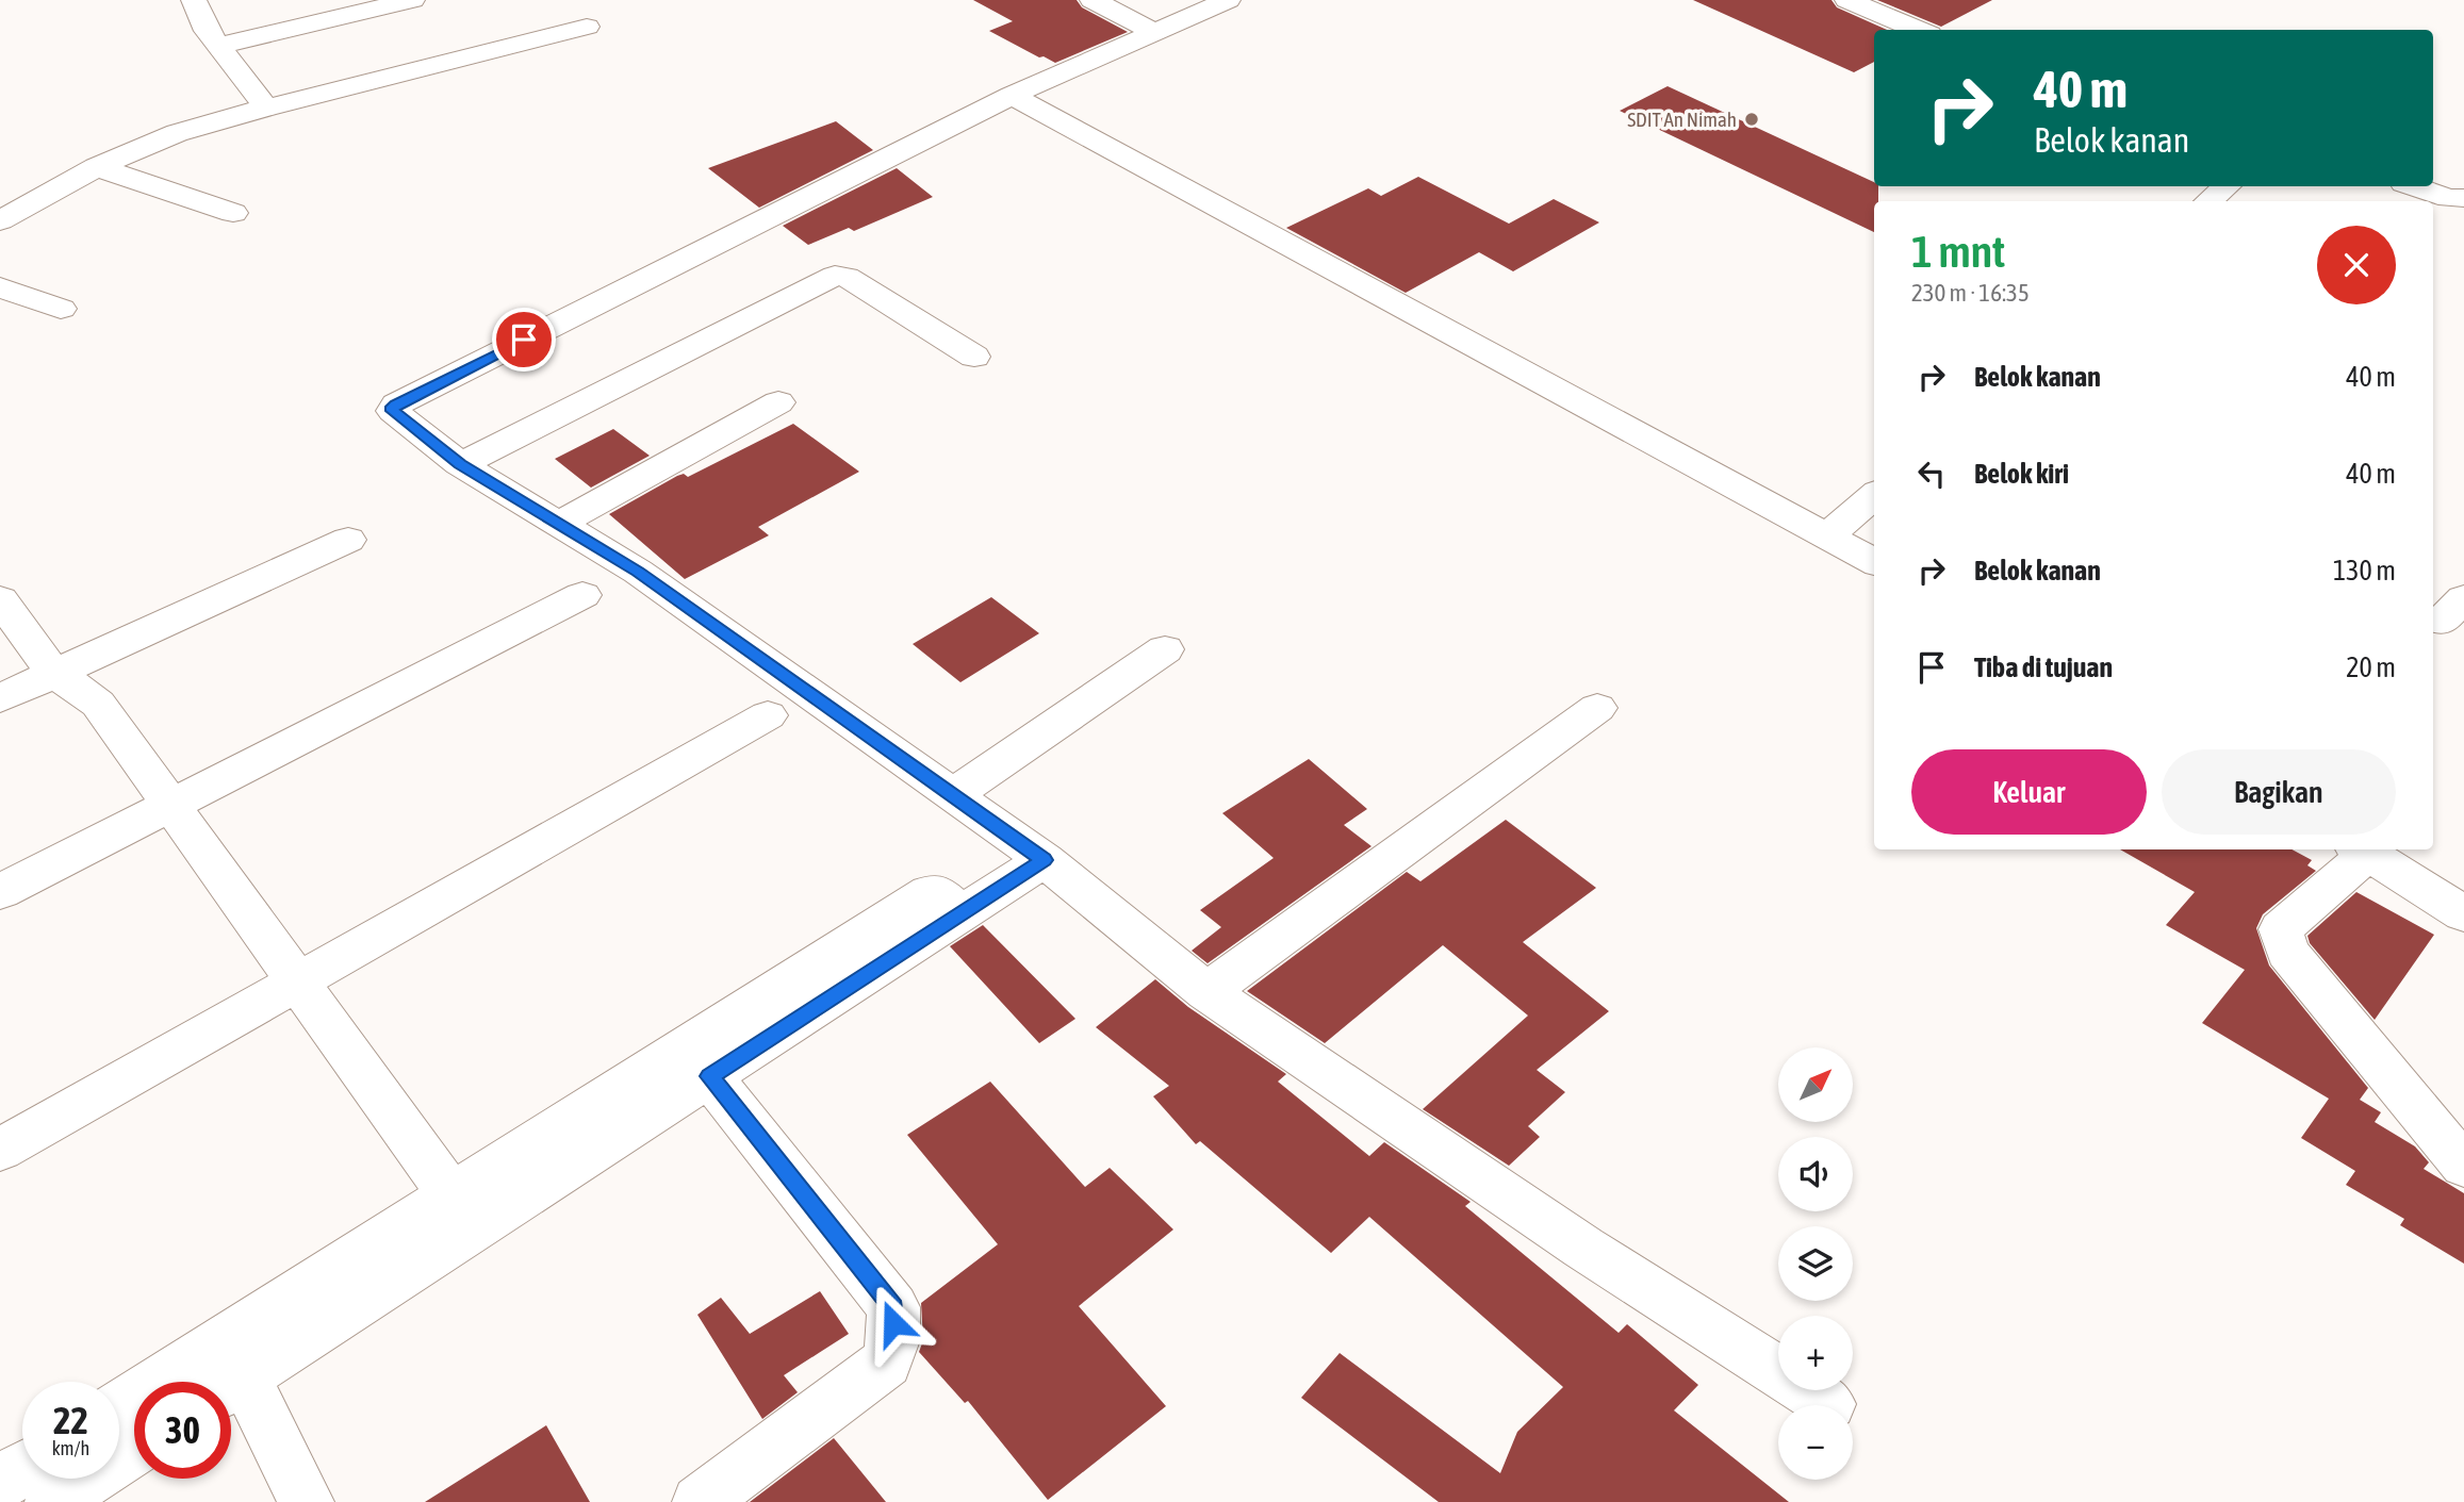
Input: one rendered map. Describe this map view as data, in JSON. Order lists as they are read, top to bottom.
{
  "places": ["SDIT An Nimah"],
  "north": "top right",
  "page": {
    "turn": ["40 m", "Belok kanan"],
    "heading": ["1 mnt", "230 m · 16:35"],
    "list": [
      {
        "name": "Belok kanan",
        "value": "40 m"
      },
      {
        "name": "Belok kiri",
        "value": "40 m"
      },
      {
        "name": "Belok kanan",
        "value": "130 m"
      },
      {
        "name": "Tiba di tujuan",
        "value": "20 m"
      }
    ],
    "buttons": ["Keluar", "Bagikan"],
    "map_buttons": ["+", "−"],
    "speed": "22 km/h",
    "limit": "30"
  }
}
